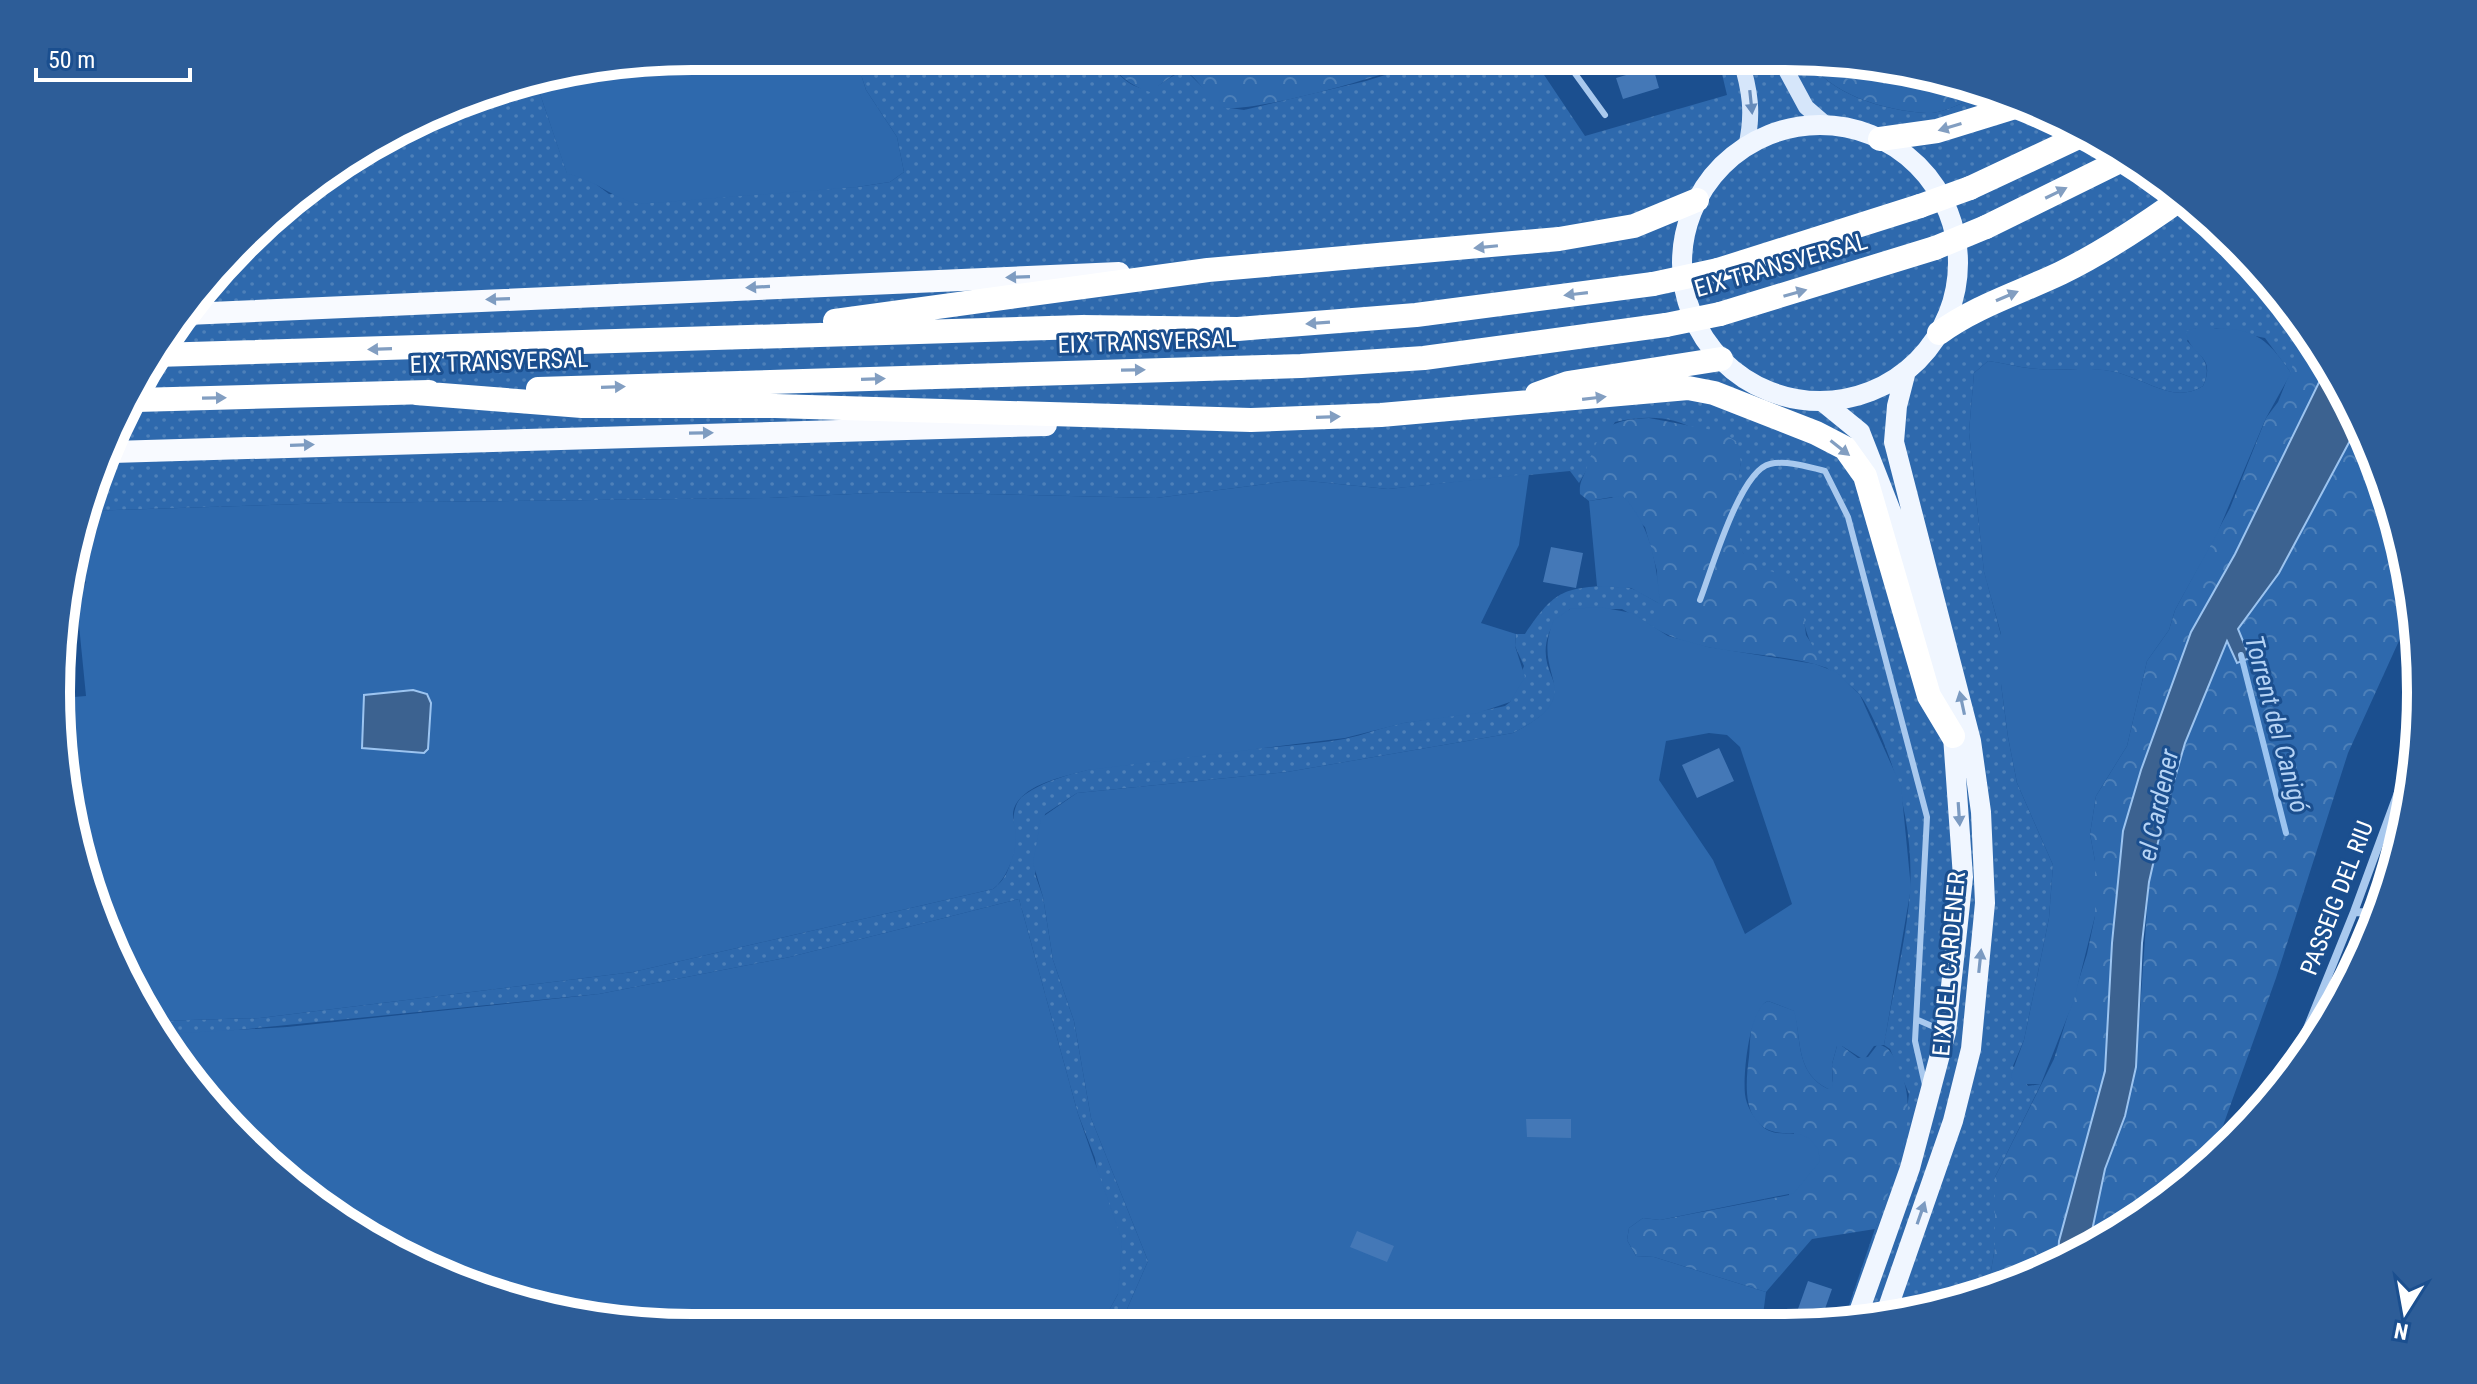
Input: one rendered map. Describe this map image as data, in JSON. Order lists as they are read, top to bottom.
{
  "streets": {
    "highway": ["EIX TRANSVERSAL"],
    "main road": ["EIX DEL CARDENER"],
    "street": ["PASSEIG DEL RIU"]
  },
  "water": ["Torrent del Canigó", "el Cardener"],
  "scale_bar": "50 m",
  "north": "bottom"
}
